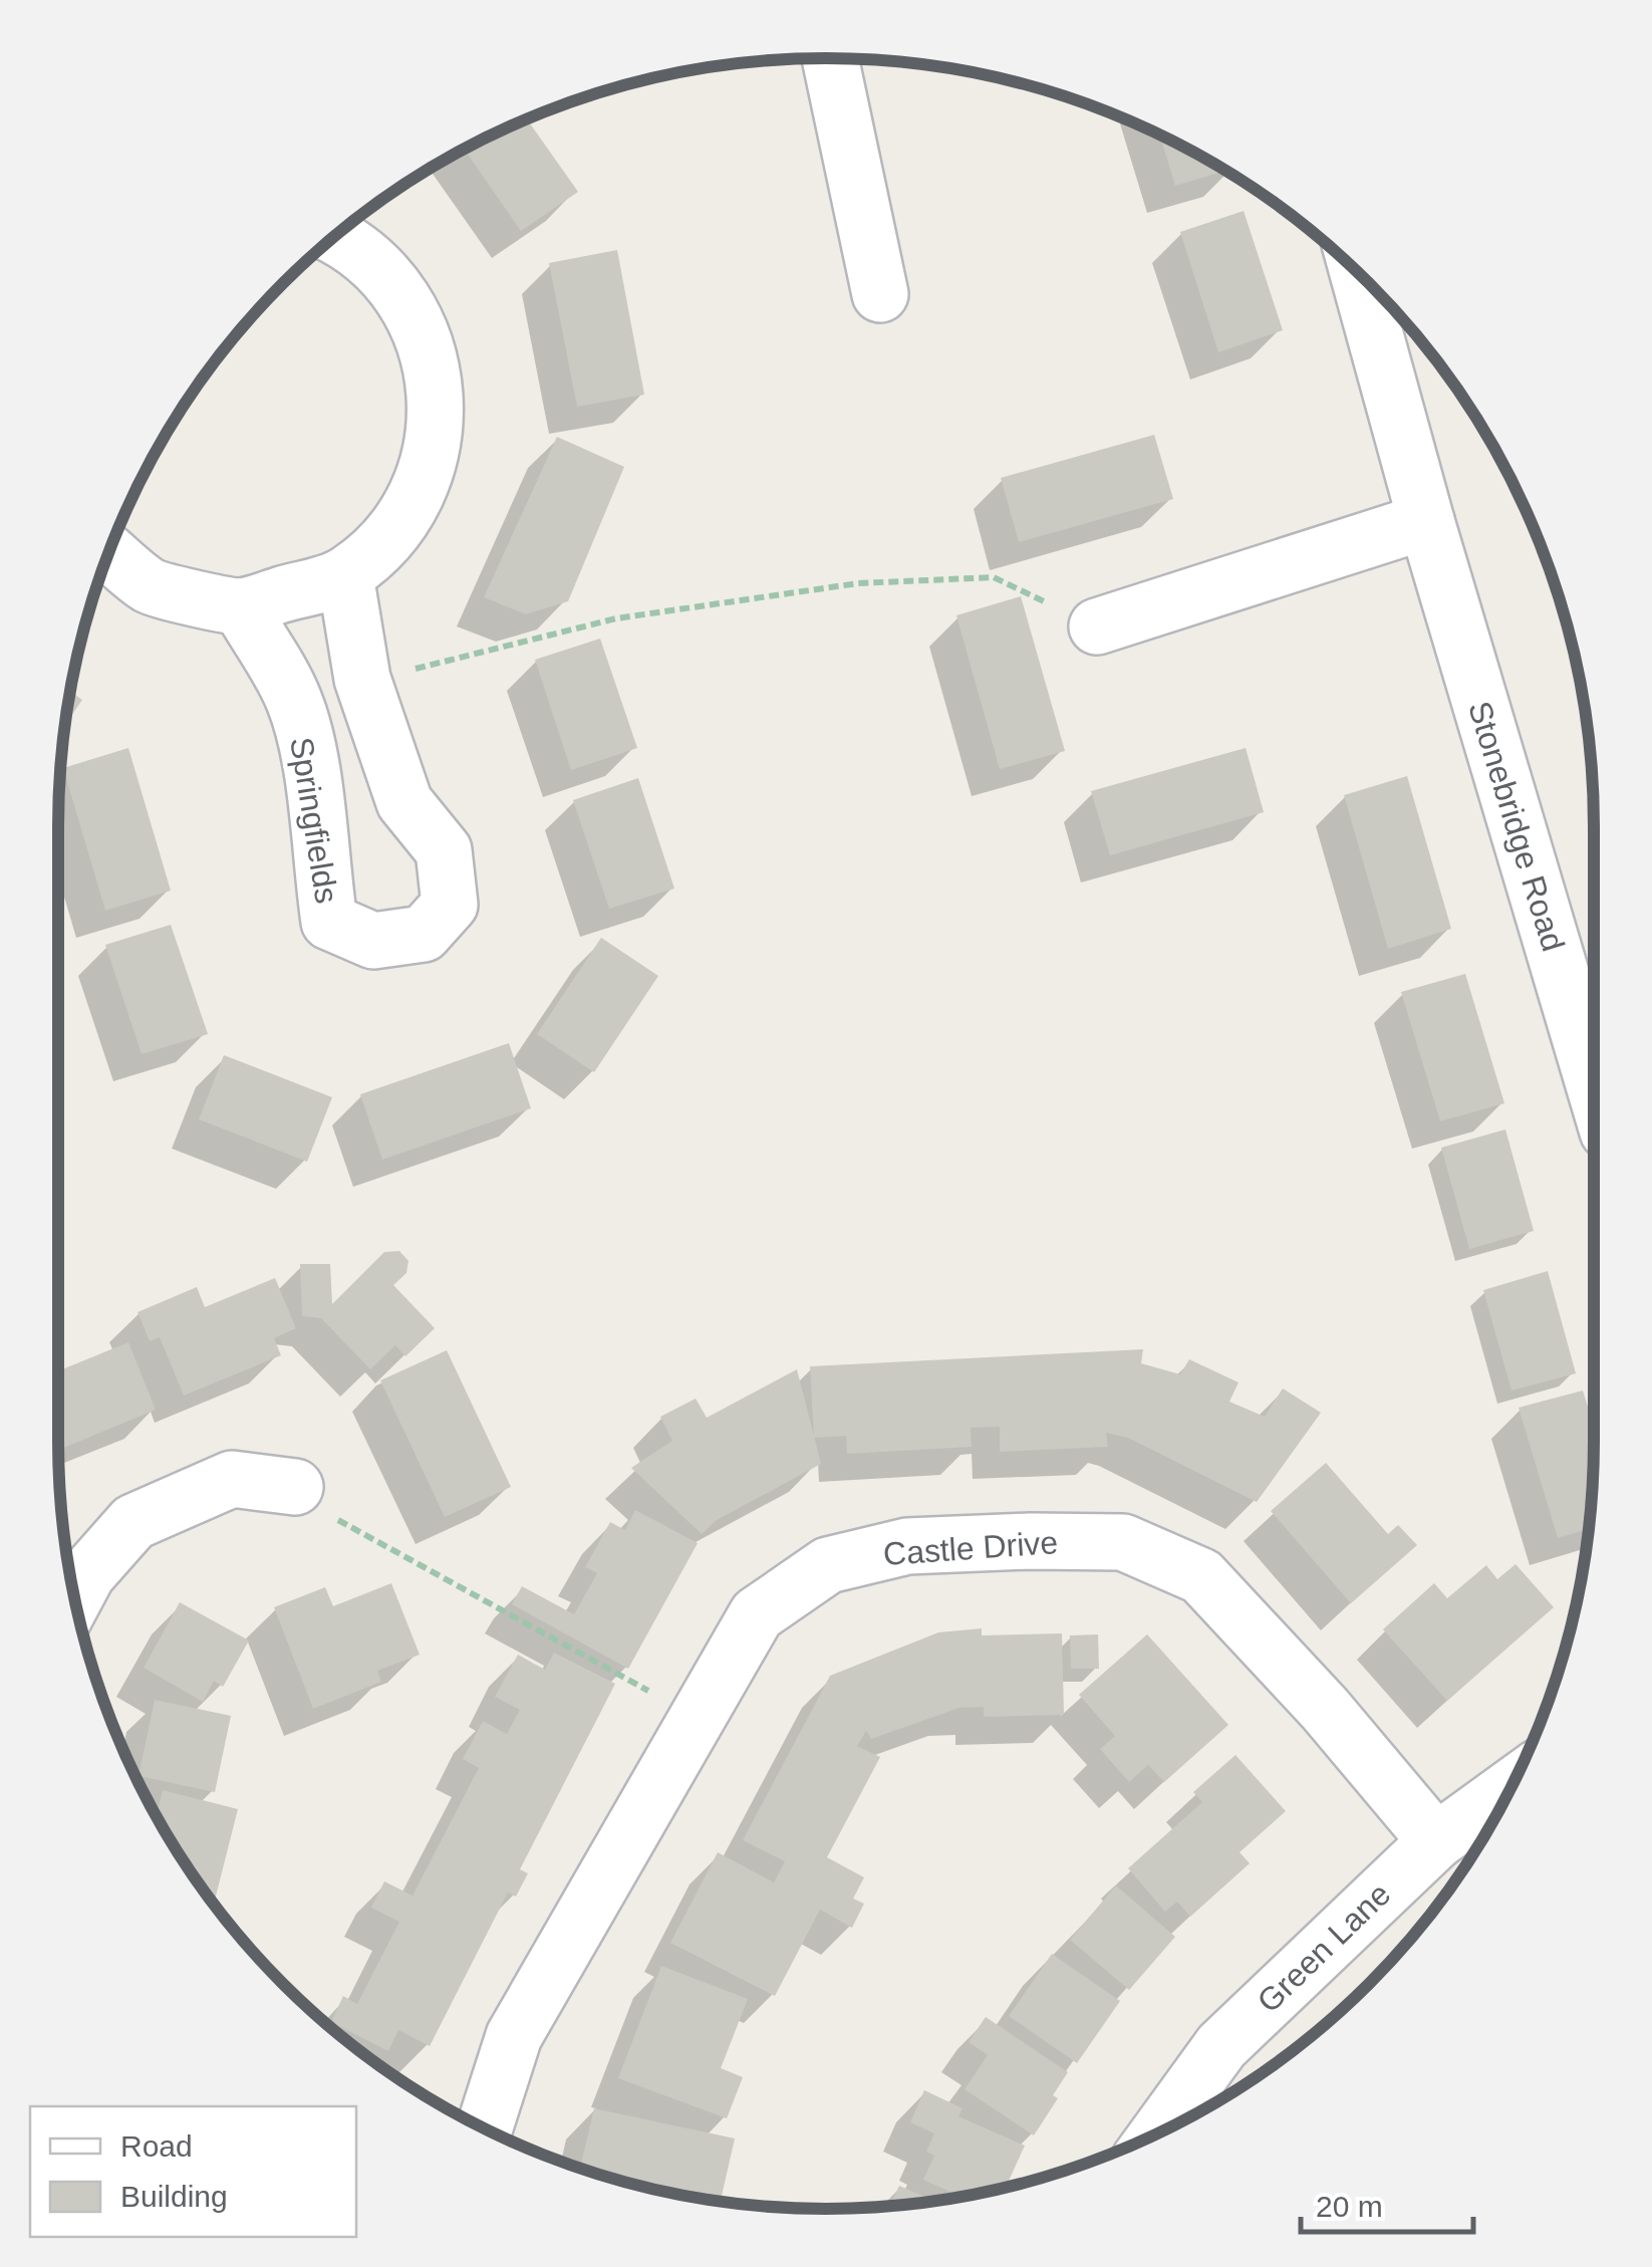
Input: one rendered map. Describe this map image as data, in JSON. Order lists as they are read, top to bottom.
{
  "streets": {
    "street": [
      "Springfields",
      "Stonebridge Road",
      "Castle Drive",
      "Green Lane"
    ]
  },
  "crossings": [
    ["Castle Drive", "Green Lane"]
  ],
  "legend": ["Road", "Building"],
  "scale_bar": "20 m"
}
